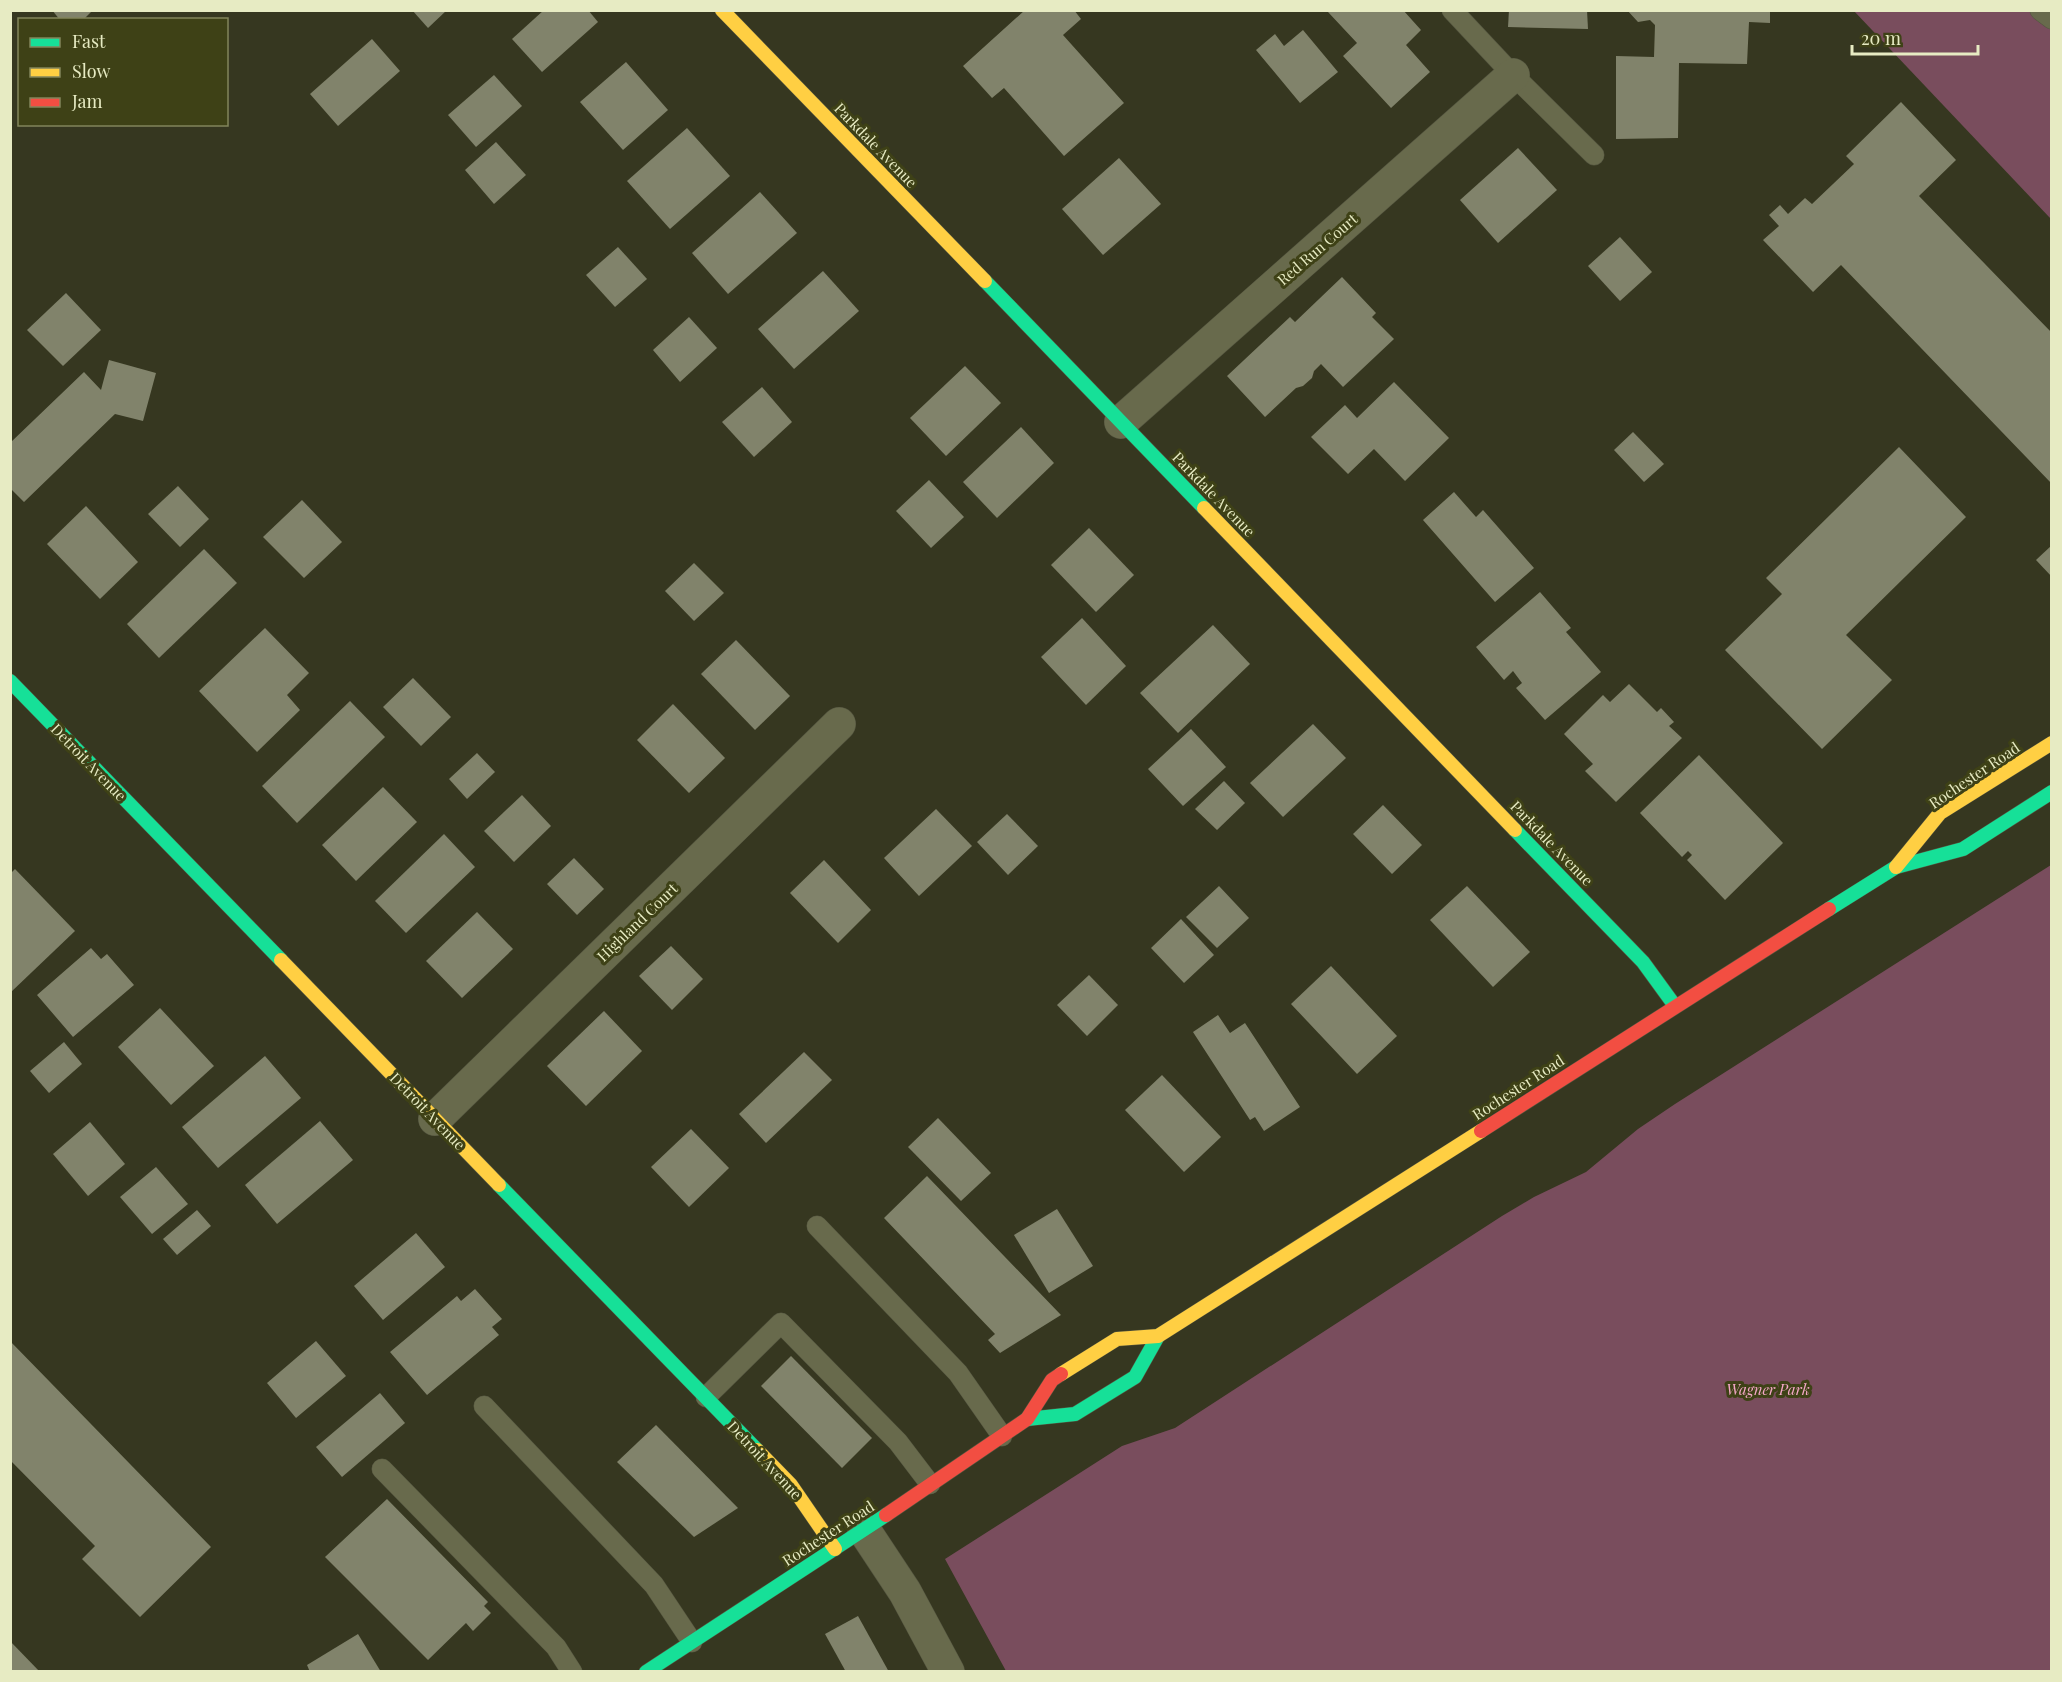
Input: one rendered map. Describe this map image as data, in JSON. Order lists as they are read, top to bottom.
{
  "streets": {
    "street": [
      "Parkdale Avenue",
      "Red Run Court",
      "Detroit Avenue",
      "Rochester Road",
      "Highland Court"
    ]
  },
  "crossings": [
    ["Parkdale Avenue", "Red Run Court"],
    ["Parkdale Avenue", "Rochester Road"],
    ["Detroit Avenue", "Rochester Road"],
    ["Detroit Avenue", "Highland Court"]
  ],
  "parks": ["Wagner Park"],
  "legend": ["Fast", "Slow", "Jam"],
  "scale_bar": "20 m"
}
